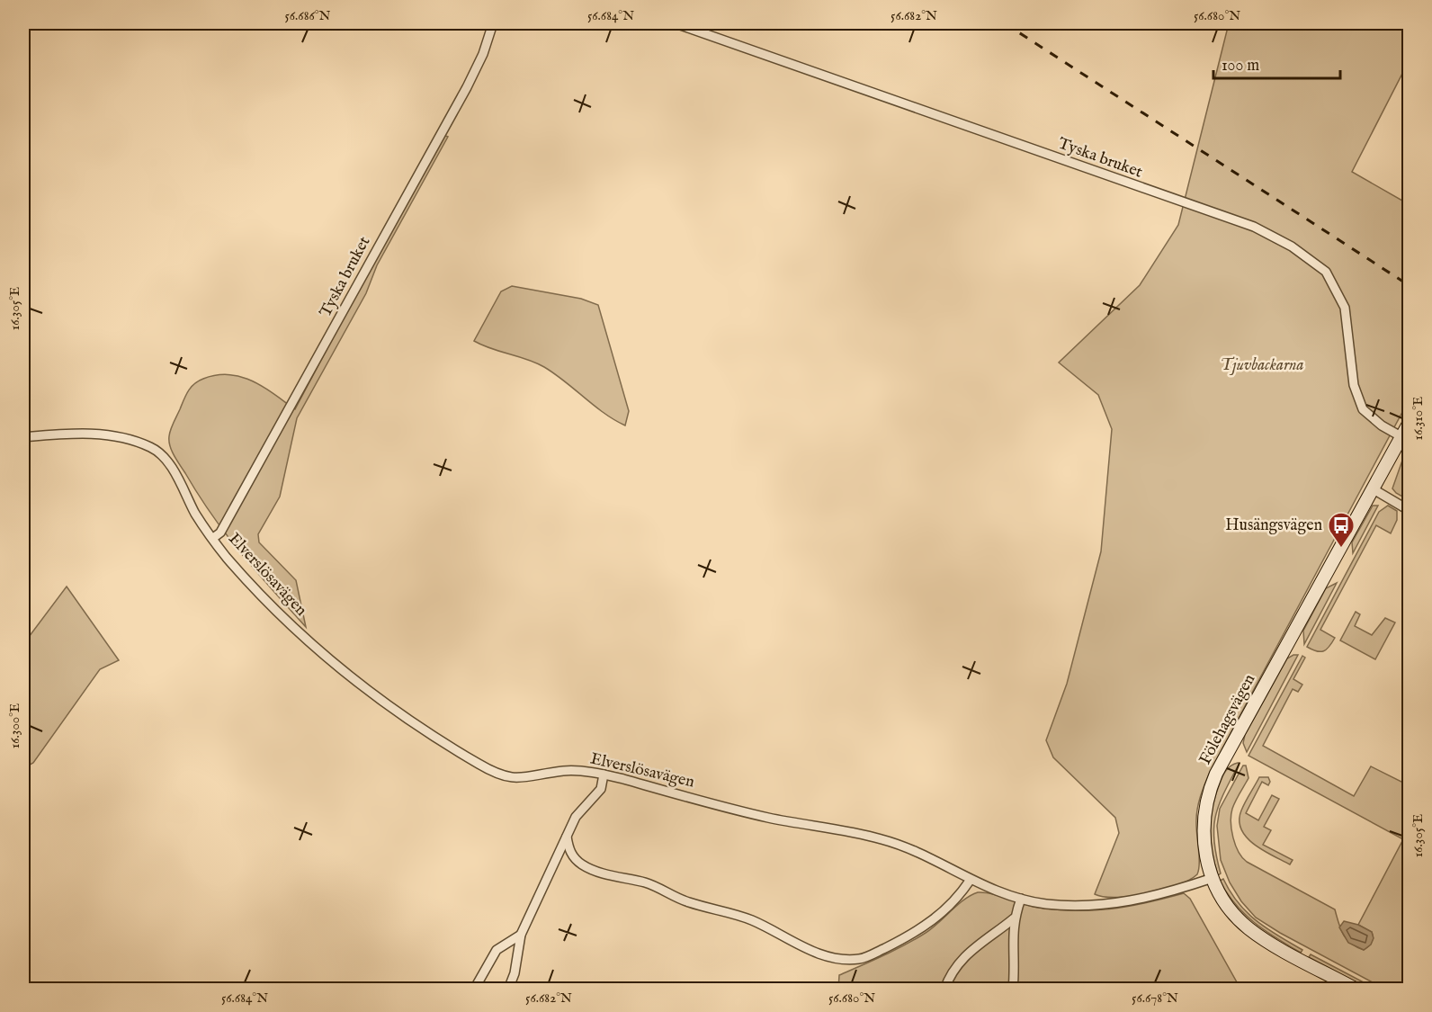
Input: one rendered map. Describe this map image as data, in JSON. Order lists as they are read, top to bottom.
{
  "streets": {
    "street": ["Tyska bruket", "Elverslösavägen", "Fölehagsvägen"]
  },
  "crossings": [
    ["Tyska bruket", "Elverslösavägen"],
    ["Tyska bruket", "Fölehagsvägen"],
    ["Elverslösavägen", "Fölehagsvägen"]
  ],
  "parks": ["Tjuvbackarna"],
  "places": {
    "bus stop": ["Husängsvägen"]
  },
  "scale_bar": "100 m",
  "coordinates": [
    "56.686°N",
    "56.684°N",
    "56.682°N",
    "56.680°N",
    "16.305°E",
    "16.310°E",
    "16.300°E",
    "56.678°N"
  ]
}
